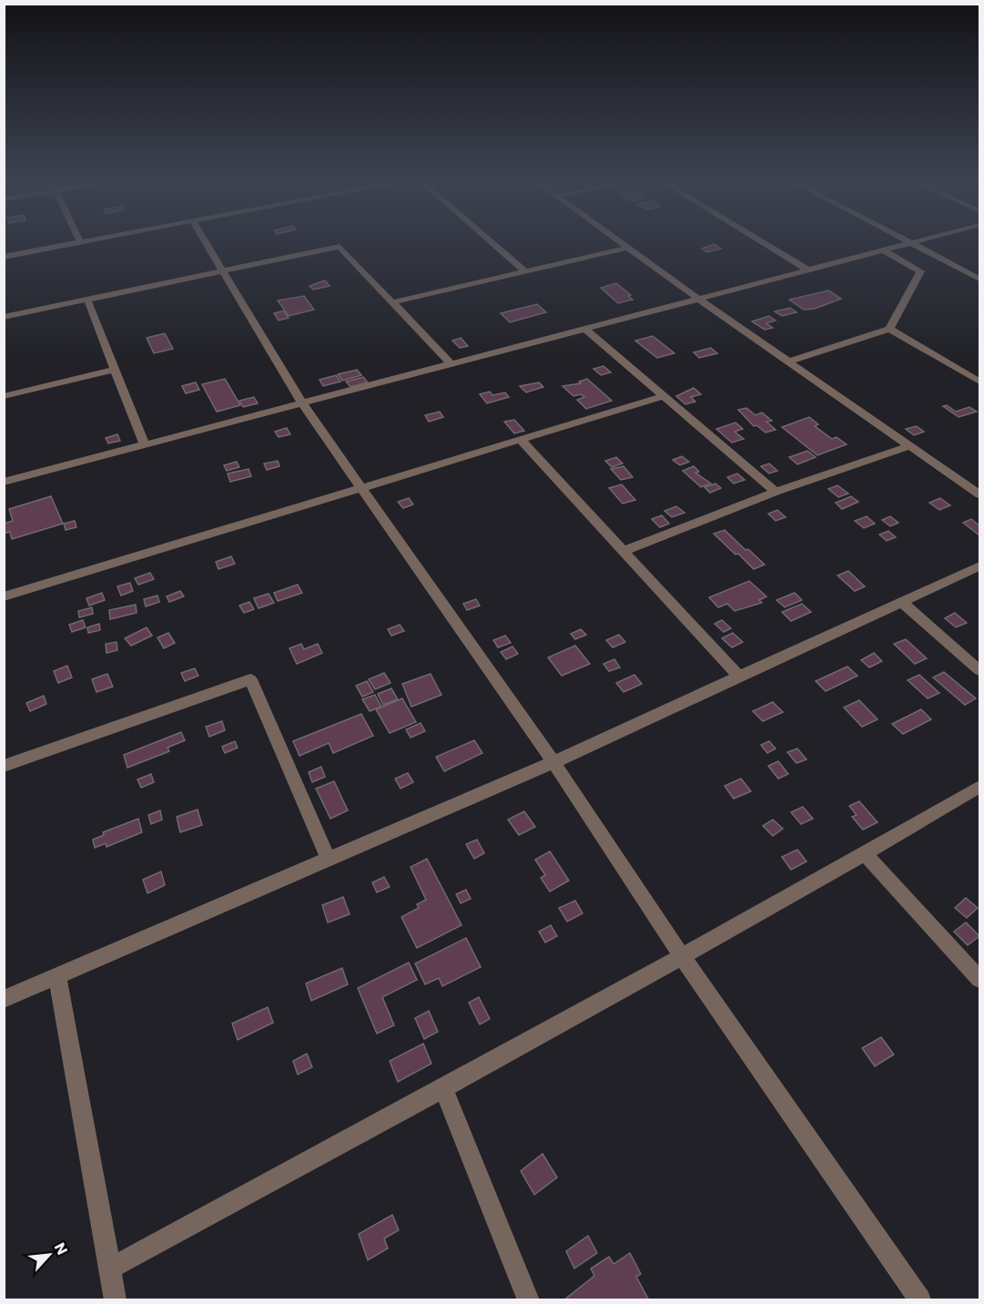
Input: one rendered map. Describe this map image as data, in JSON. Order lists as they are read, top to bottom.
{
  "north": "top right"
}
